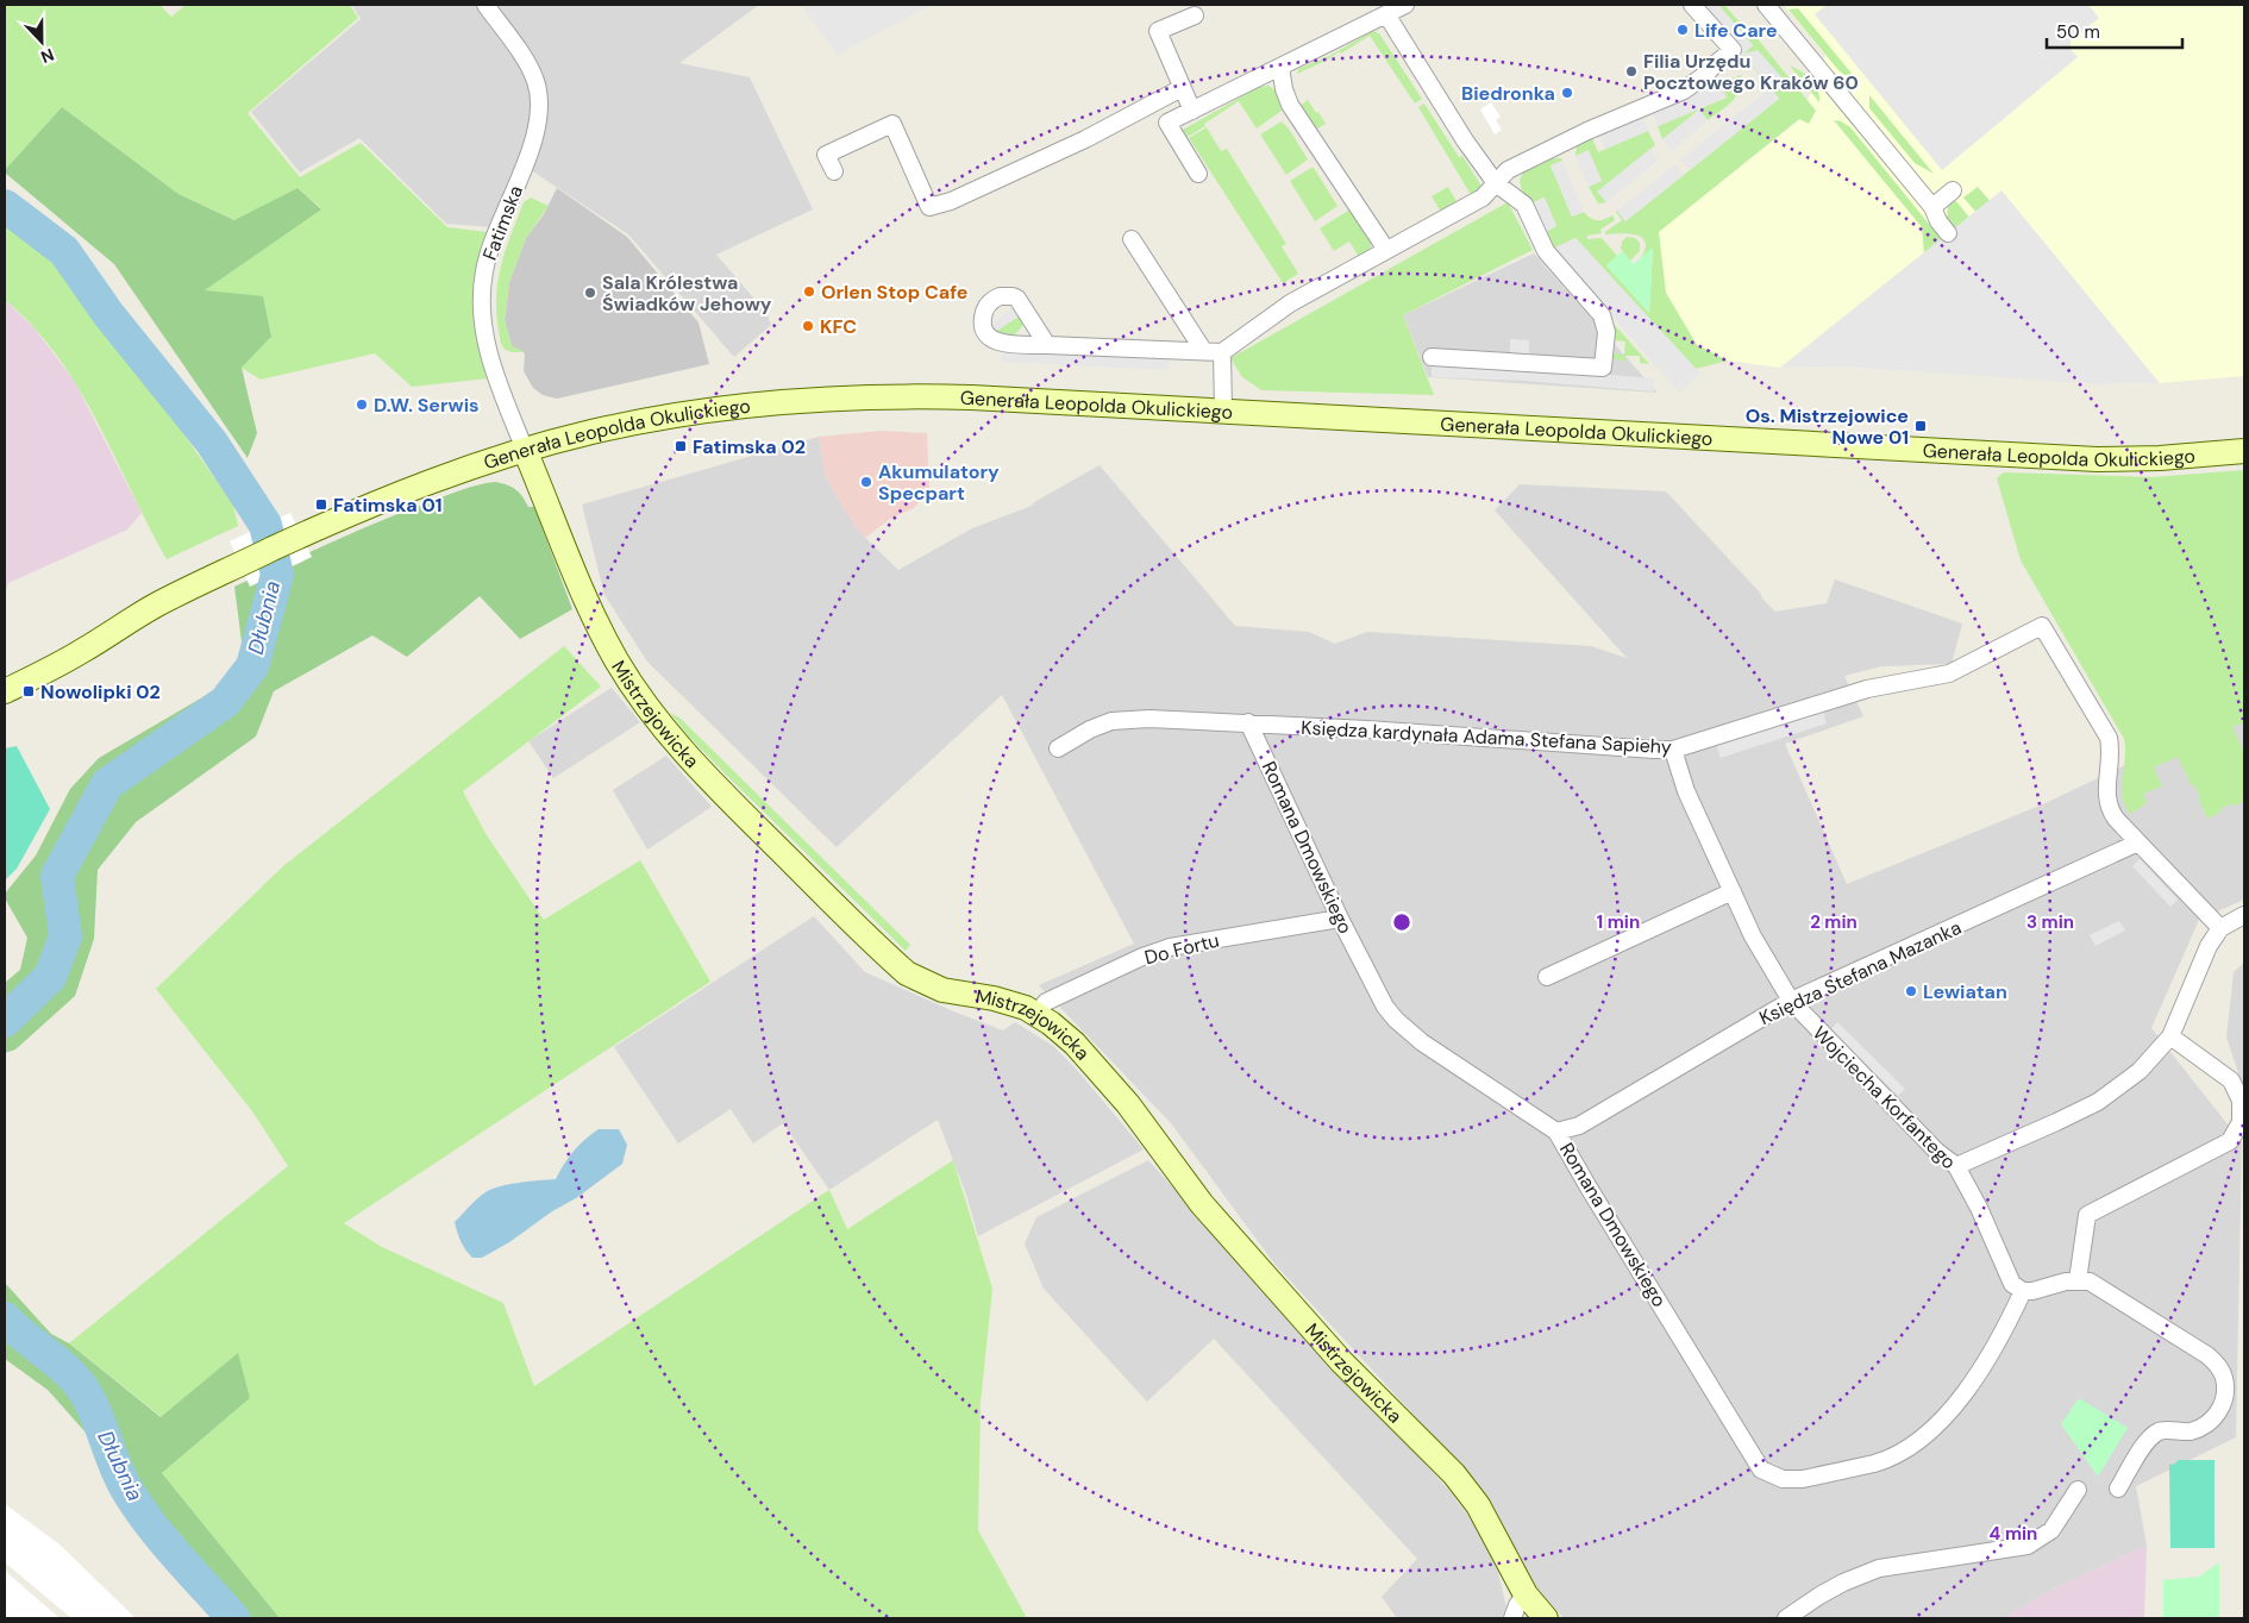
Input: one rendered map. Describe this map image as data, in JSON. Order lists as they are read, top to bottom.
{
  "streets": {
    "main road": ["Generała Leopolda Okulickiego", "Mistrzejowicka"],
    "street": [
      "Fatimska",
      "Księdza kardynała Adama Stefana Sapiehy",
      "Romana Dmowskiego",
      "Do Fortu",
      "Księdza Stefana Mazanka",
      "Wojciecha Korfantego"
    ]
  },
  "crossings": [
    ["Fatimska", "Generała Leopolda Okulickiego"],
    ["Fatimska", "Mistrzejowicka"],
    ["Generała Leopolda Okulickiego", "Mistrzejowicka"],
    ["Mistrzejowicka", "Do Fortu"],
    ["Księdza kardynała Adama Stefana Sapiehy", "Romana Dmowskiego"],
    ["Księdza kardynała Adama Stefana Sapiehy", "Księdza Stefana Mazanka"],
    ["Księdza kardynała Adama Stefana Sapiehy", "Wojciecha Korfantego"],
    ["Romana Dmowskiego", "Do Fortu"],
    ["Romana Dmowskiego", "Księdza Stefana Mazanka"],
    ["Romana Dmowskiego", "Wojciecha Korfantego"],
    ["Księdza Stefana Mazanka", "Wojciecha Korfantego"]
  ],
  "water": ["Dłubnia"],
  "places": {
    "other": [
      "Life Care",
      "Filia Urzędu Pocztowego Kraków 60",
      "Biedronka",
      "Orlen Stop Cafe",
      "Sala Królestwa Świadków Jehowy",
      "KFC",
      "D.W. Serwis",
      "Akumulatory Specpart",
      "Lewiatan"
    ],
    "transit": [
      "Os. Mistrzejowice Nowe 01",
      "Fatimska 02",
      "Fatimska 01",
      "Nowolipki 02"
    ]
  },
  "scale_bar": "50 m",
  "north": "bottom",
  "rings": [
    "1 min",
    "2 min",
    "3 min",
    "4 min"
  ]
}
